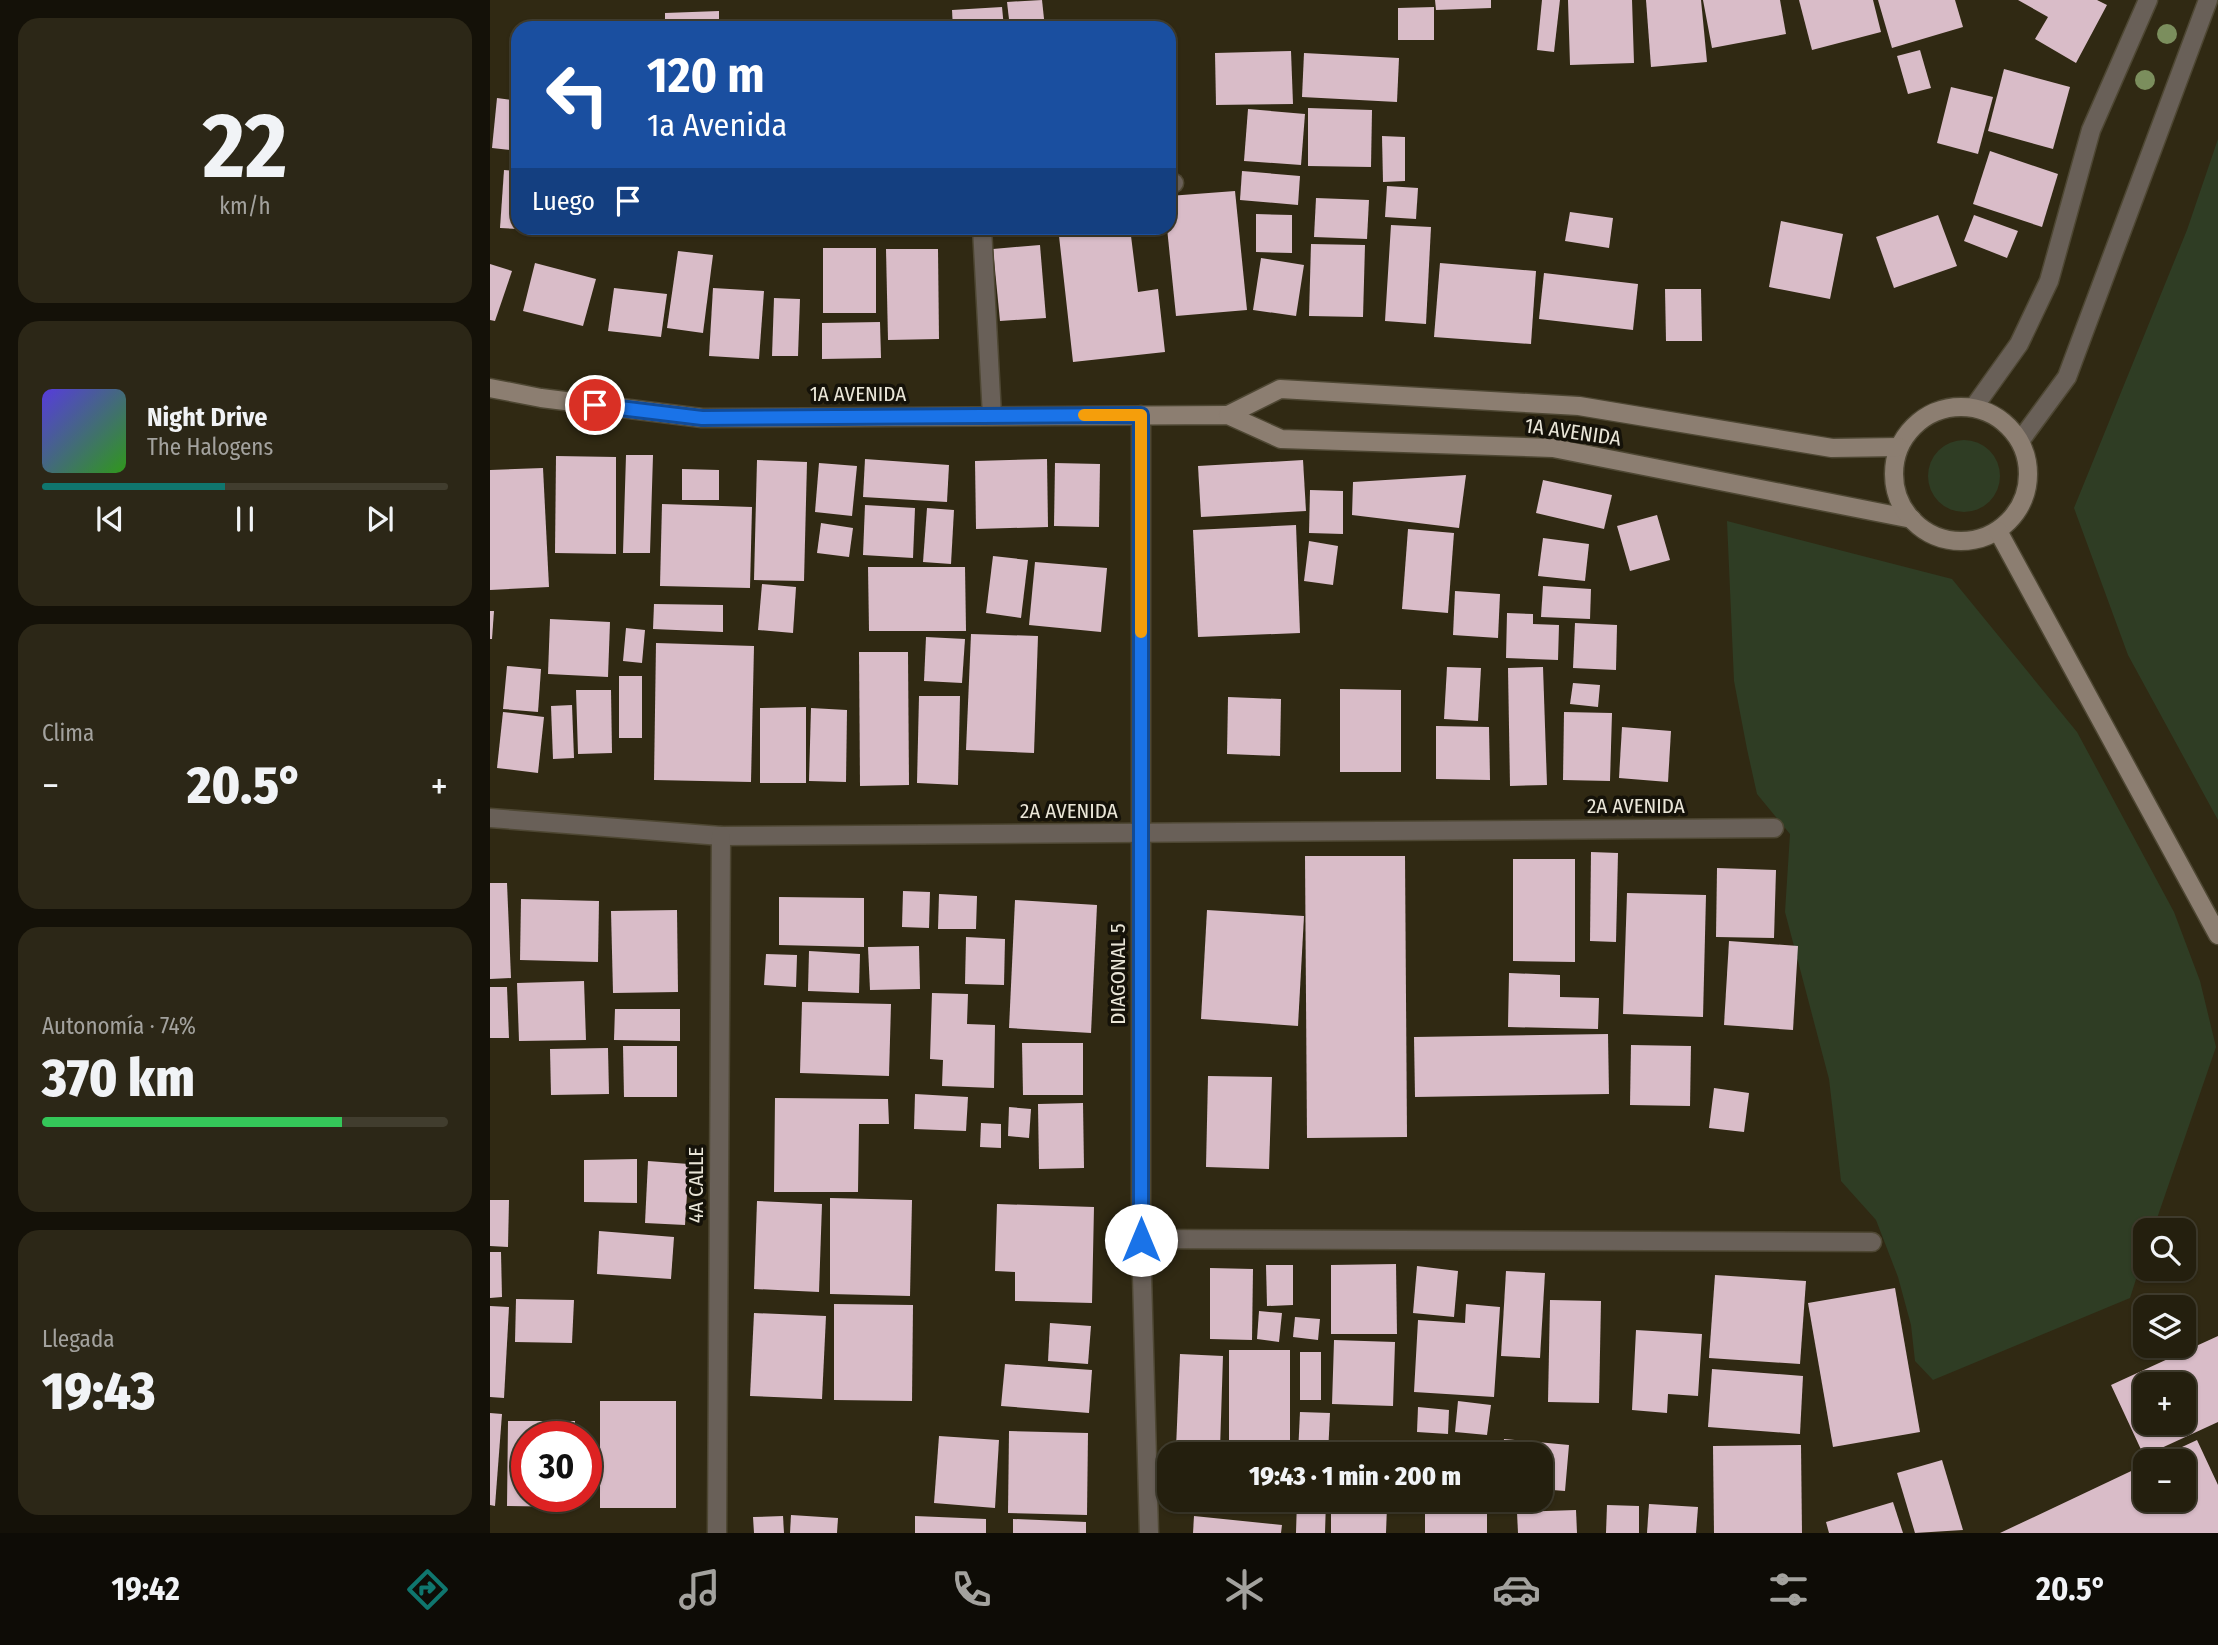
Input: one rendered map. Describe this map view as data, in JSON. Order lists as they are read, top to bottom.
{
  "streets": {
    "main road": ["1A AVENIDA"],
    "street": ["2A AVENIDA", "DIAGONAL 5", "4A CALLE"]
  },
  "crossings": [
    ["1A AVENIDA", "DIAGONAL 5"],
    ["2A AVENIDA", "DIAGONAL 5"],
    ["2A AVENIDA", "4A CALLE"]
  ],
  "page": {
    "tile": [
      ["22", "km/h"],
      "Clima",
      ["Autonomía · 74%", "370 km"],
      ["Llegada", "19:43"]
    ],
    "turn": ["120 m", "1a Avenida"],
    "then": "Luego",
    "song": ["Night Drive", "The Halogens"],
    "heat": ["−", "20.5°", "+"],
    "map_buttons": ["+", "−"],
    "limit": "30",
    "trip": "19:43 · 1 min · 200 m",
    "tabs": ["19:42", "20.5°"]
  }
}
